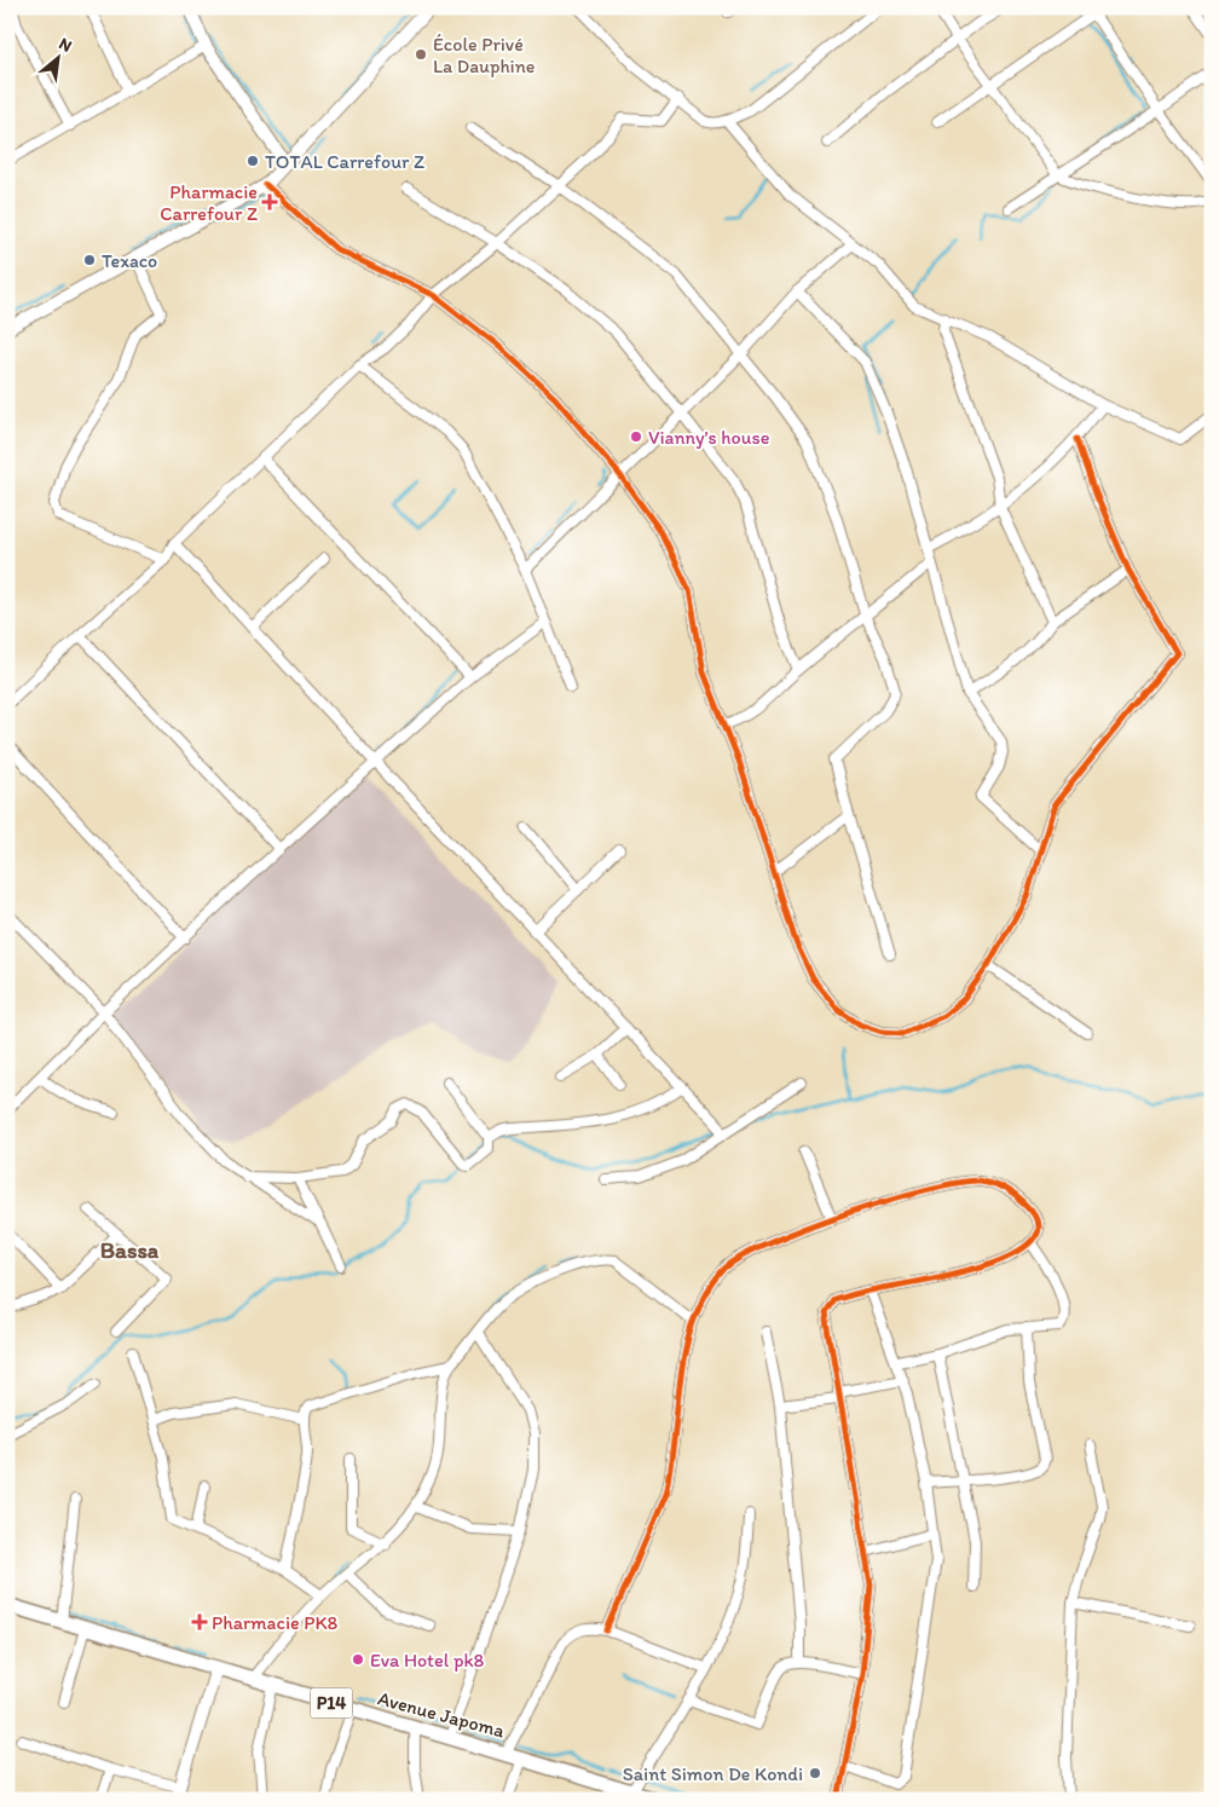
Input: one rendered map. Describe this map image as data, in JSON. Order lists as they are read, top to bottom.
{
  "streets": {
    "main road": ["P14", "Avenue Japoma"]
  },
  "districts": ["Bassa"],
  "places": {
    "other": [
      "École Privé La Dauphine",
      "TOTAL Carrefour Z",
      "Texaco",
      "Vianny’s house",
      "Eva Hotel pk8",
      "Saint Simon De Kondi"
    ],
    "health": ["Pharmacie Carrefour Z", "Pharmacie PK8"]
  },
  "north": "top right"
}
